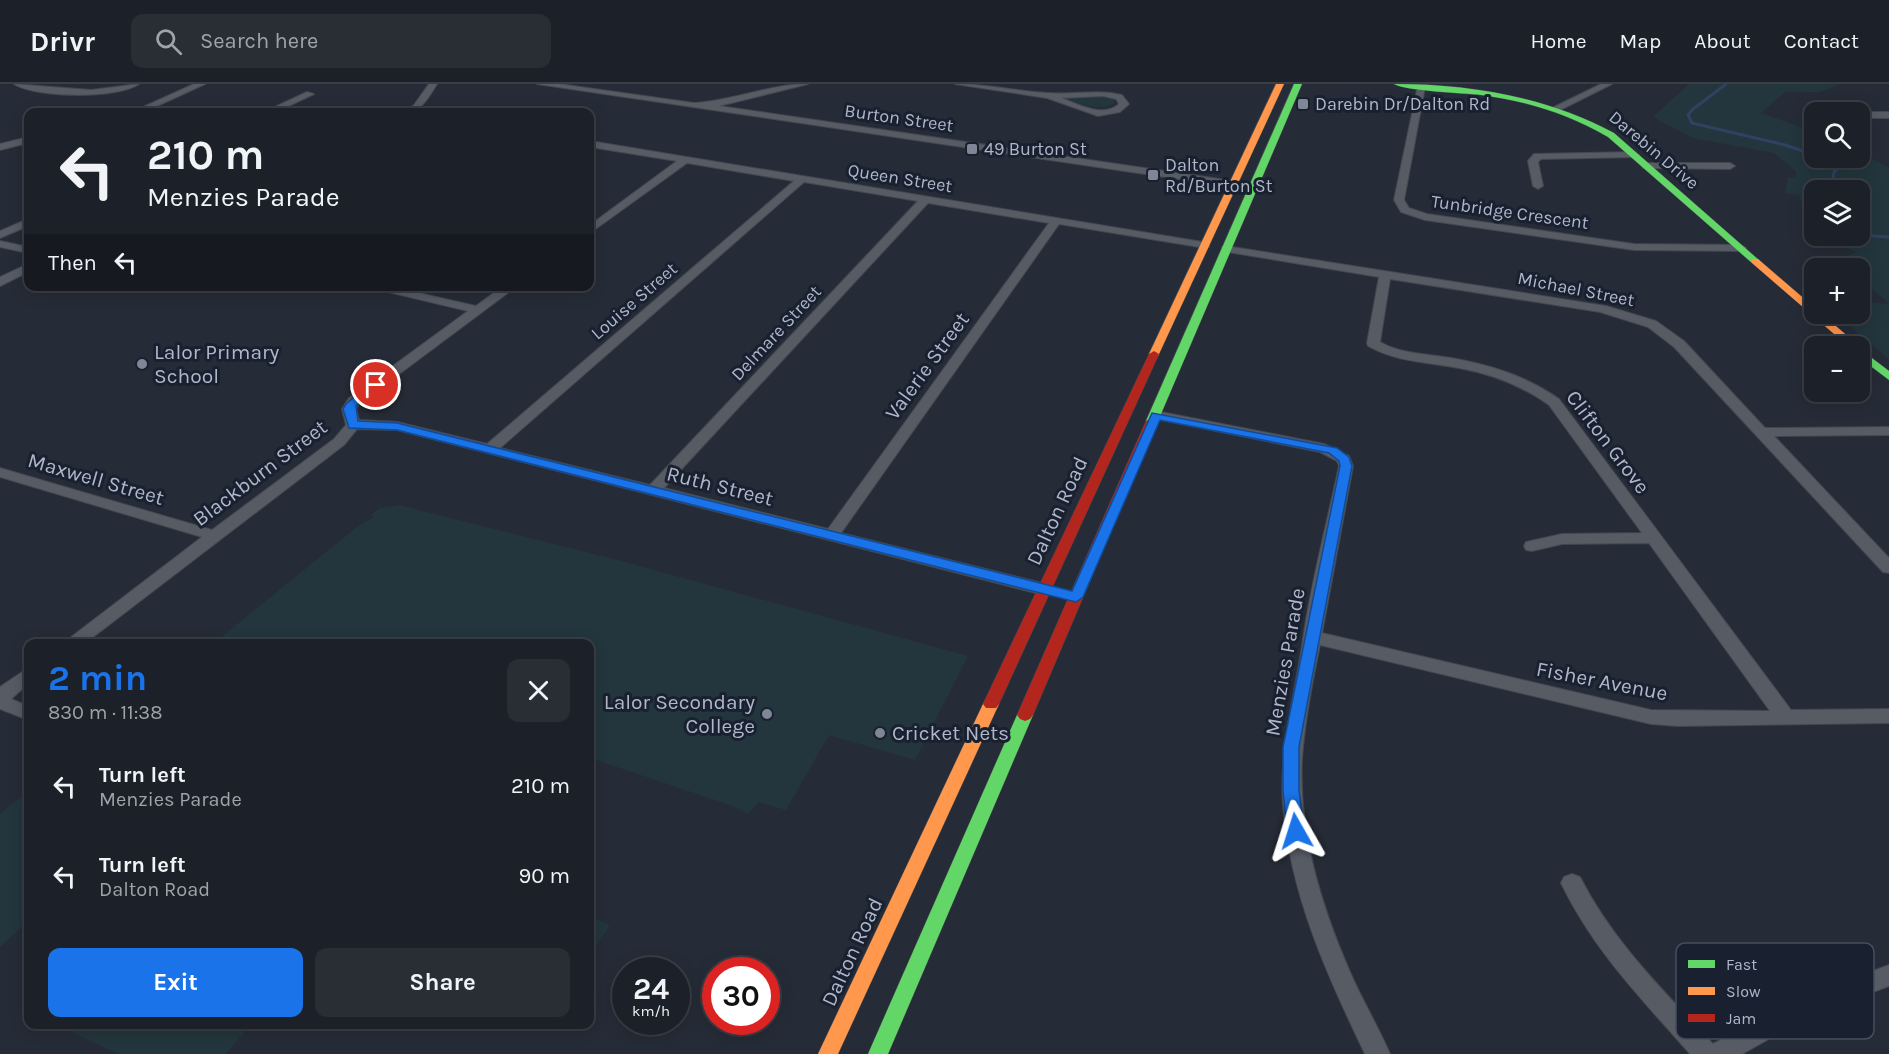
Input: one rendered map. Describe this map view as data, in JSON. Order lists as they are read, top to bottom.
{
  "streets": {
    "main road": ["Burton Street", "Darebin Drive", "Dalton Road"],
    "street": [
      "Queen Street",
      "Tunbridge Crescent",
      "Michael Street",
      "Louise Street",
      "Delmare Street",
      "Valerie Street",
      "Clifton Grove",
      "Blackburn Street",
      "Maxwell Street",
      "Ruth Street",
      "Menzies Parade",
      "Fisher Avenue"
    ]
  },
  "crossings": [
    ["Burton Street", "Dalton Road"],
    ["Darebin Drive", "Tunbridge Crescent"],
    ["Queen Street", "Louise Street"],
    ["Queen Street", "Delmare Street"],
    ["Queen Street", "Valerie Street"],
    ["Queen Street", "Dalton Road"],
    ["Michael Street", "Clifton Grove"],
    ["Michael Street", "Dalton Road"],
    ["Louise Street", "Ruth Street"],
    ["Delmare Street", "Ruth Street"],
    ["Valerie Street", "Ruth Street"],
    ["Clifton Grove", "Fisher Avenue"],
    ["Blackburn Street", "Maxwell Street"],
    ["Blackburn Street", "Ruth Street"],
    ["Ruth Street", "Dalton Road"],
    ["Dalton Road", "Menzies Parade"],
    ["Menzies Parade", "Fisher Avenue"]
  ],
  "places": {
    "transit": ["Darebin Dr/Dalton Rd", "49 Burton St", "Dalton Rd/Burton St"],
    "other": ["Lalor Primary School", "Lalor Secondary College", "Cricket Nets"]
  },
  "legend": ["Fast", "Slow", "Jam"],
  "page": {
    "header": "Drivr",
    "search": "Search here",
    "nav": [
      "Home",
      "Map",
      "About",
      "Contact"
    ],
    "map_buttons": ["+", "−"],
    "turn": ["210 m", "Menzies Parade"],
    "then": "Then",
    "heading": ["2 min", "830 m · 11:38"],
    "list": [
      {
        "name": "Turn left",
        "note": "Menzies Parade",
        "value": "210 m"
      },
      {
        "name": "Turn left",
        "note": "Dalton Road",
        "value": "90 m"
      }
    ],
    "buttons": ["Exit", "Share"],
    "speed": "24 km/h",
    "limit": "30"
  }
}
